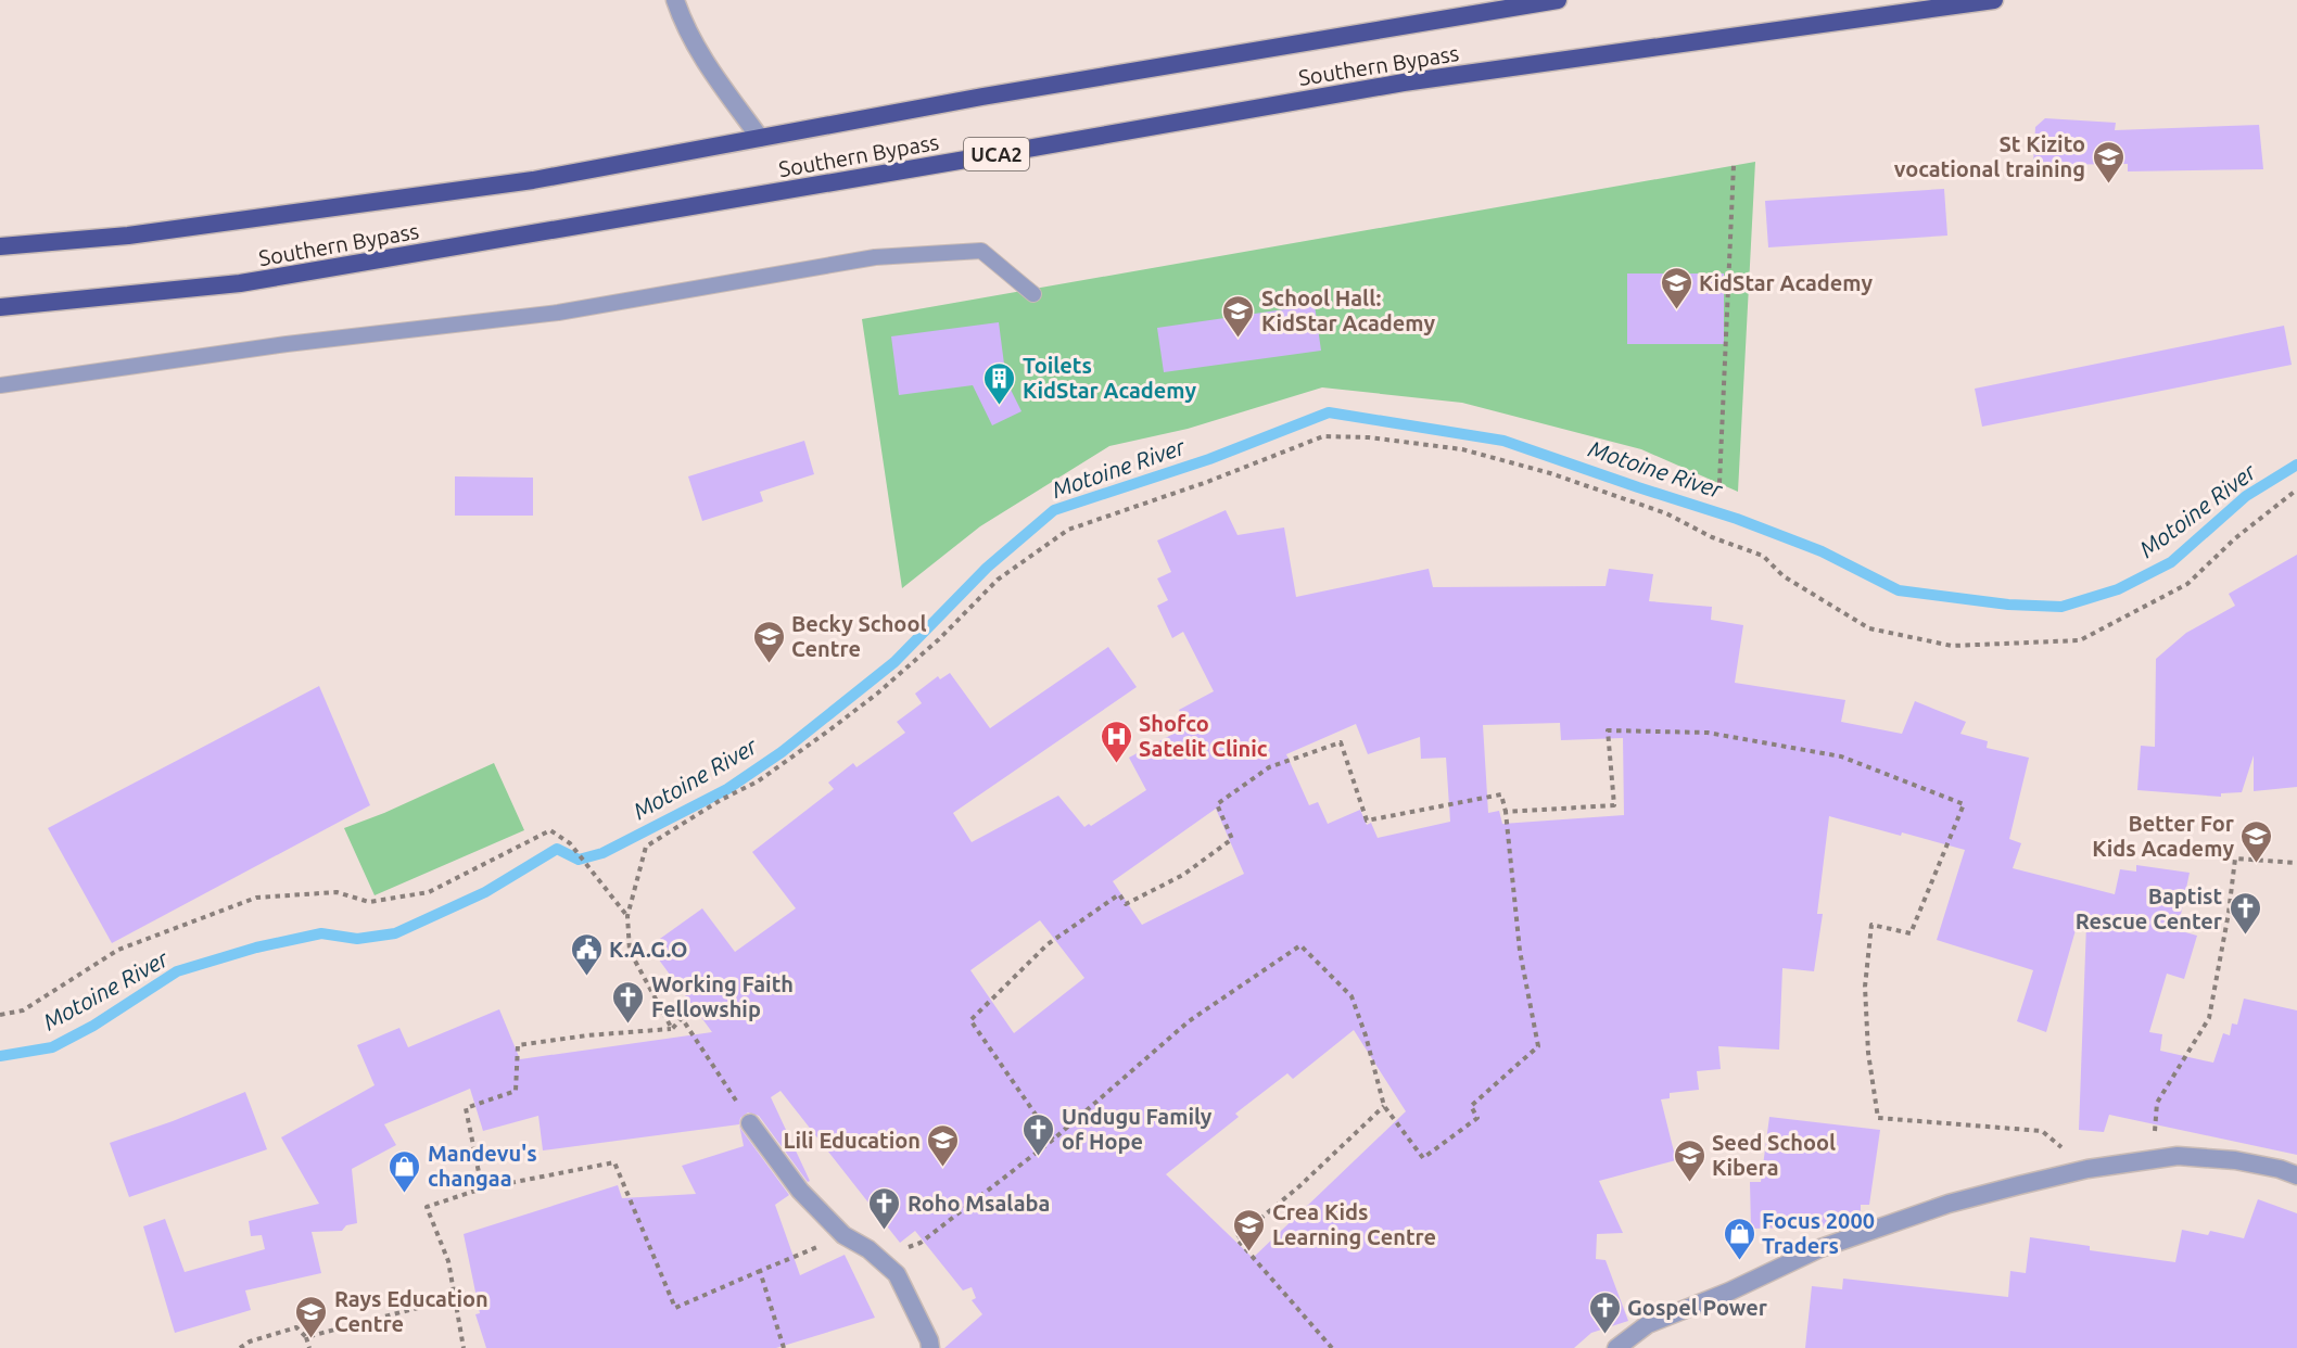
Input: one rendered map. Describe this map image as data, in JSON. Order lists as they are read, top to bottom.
{
  "streets": {
    "highway": ["Southern Bypass", "UCA2"]
  },
  "water": ["Motoine River"],
  "places": {
    "school or university": [
      "St Kizito vocational training",
      "KidStar Academy",
      "School Hall: KidStar Academy",
      "Becky School Centre",
      "Better For Kids Academy",
      "Lili Education",
      "Seed School Kibera",
      "Crea Kids Learning Centre",
      "Rays Education Centre"
    ],
    "building": ["Toilets KidStar Academy"],
    "hospital": ["Shofco Satelit Clinic"],
    "church": [
      "Baptist Rescue Center",
      "Working Faith Fellowship",
      "Undugu Family of Hope",
      "Roho Msalaba",
      "Gospel Power"
    ],
    "public building": ["K.A.G.O"],
    "shop": ["Mandevu's changaa", "Focus 2000 Traders"]
  }
}
